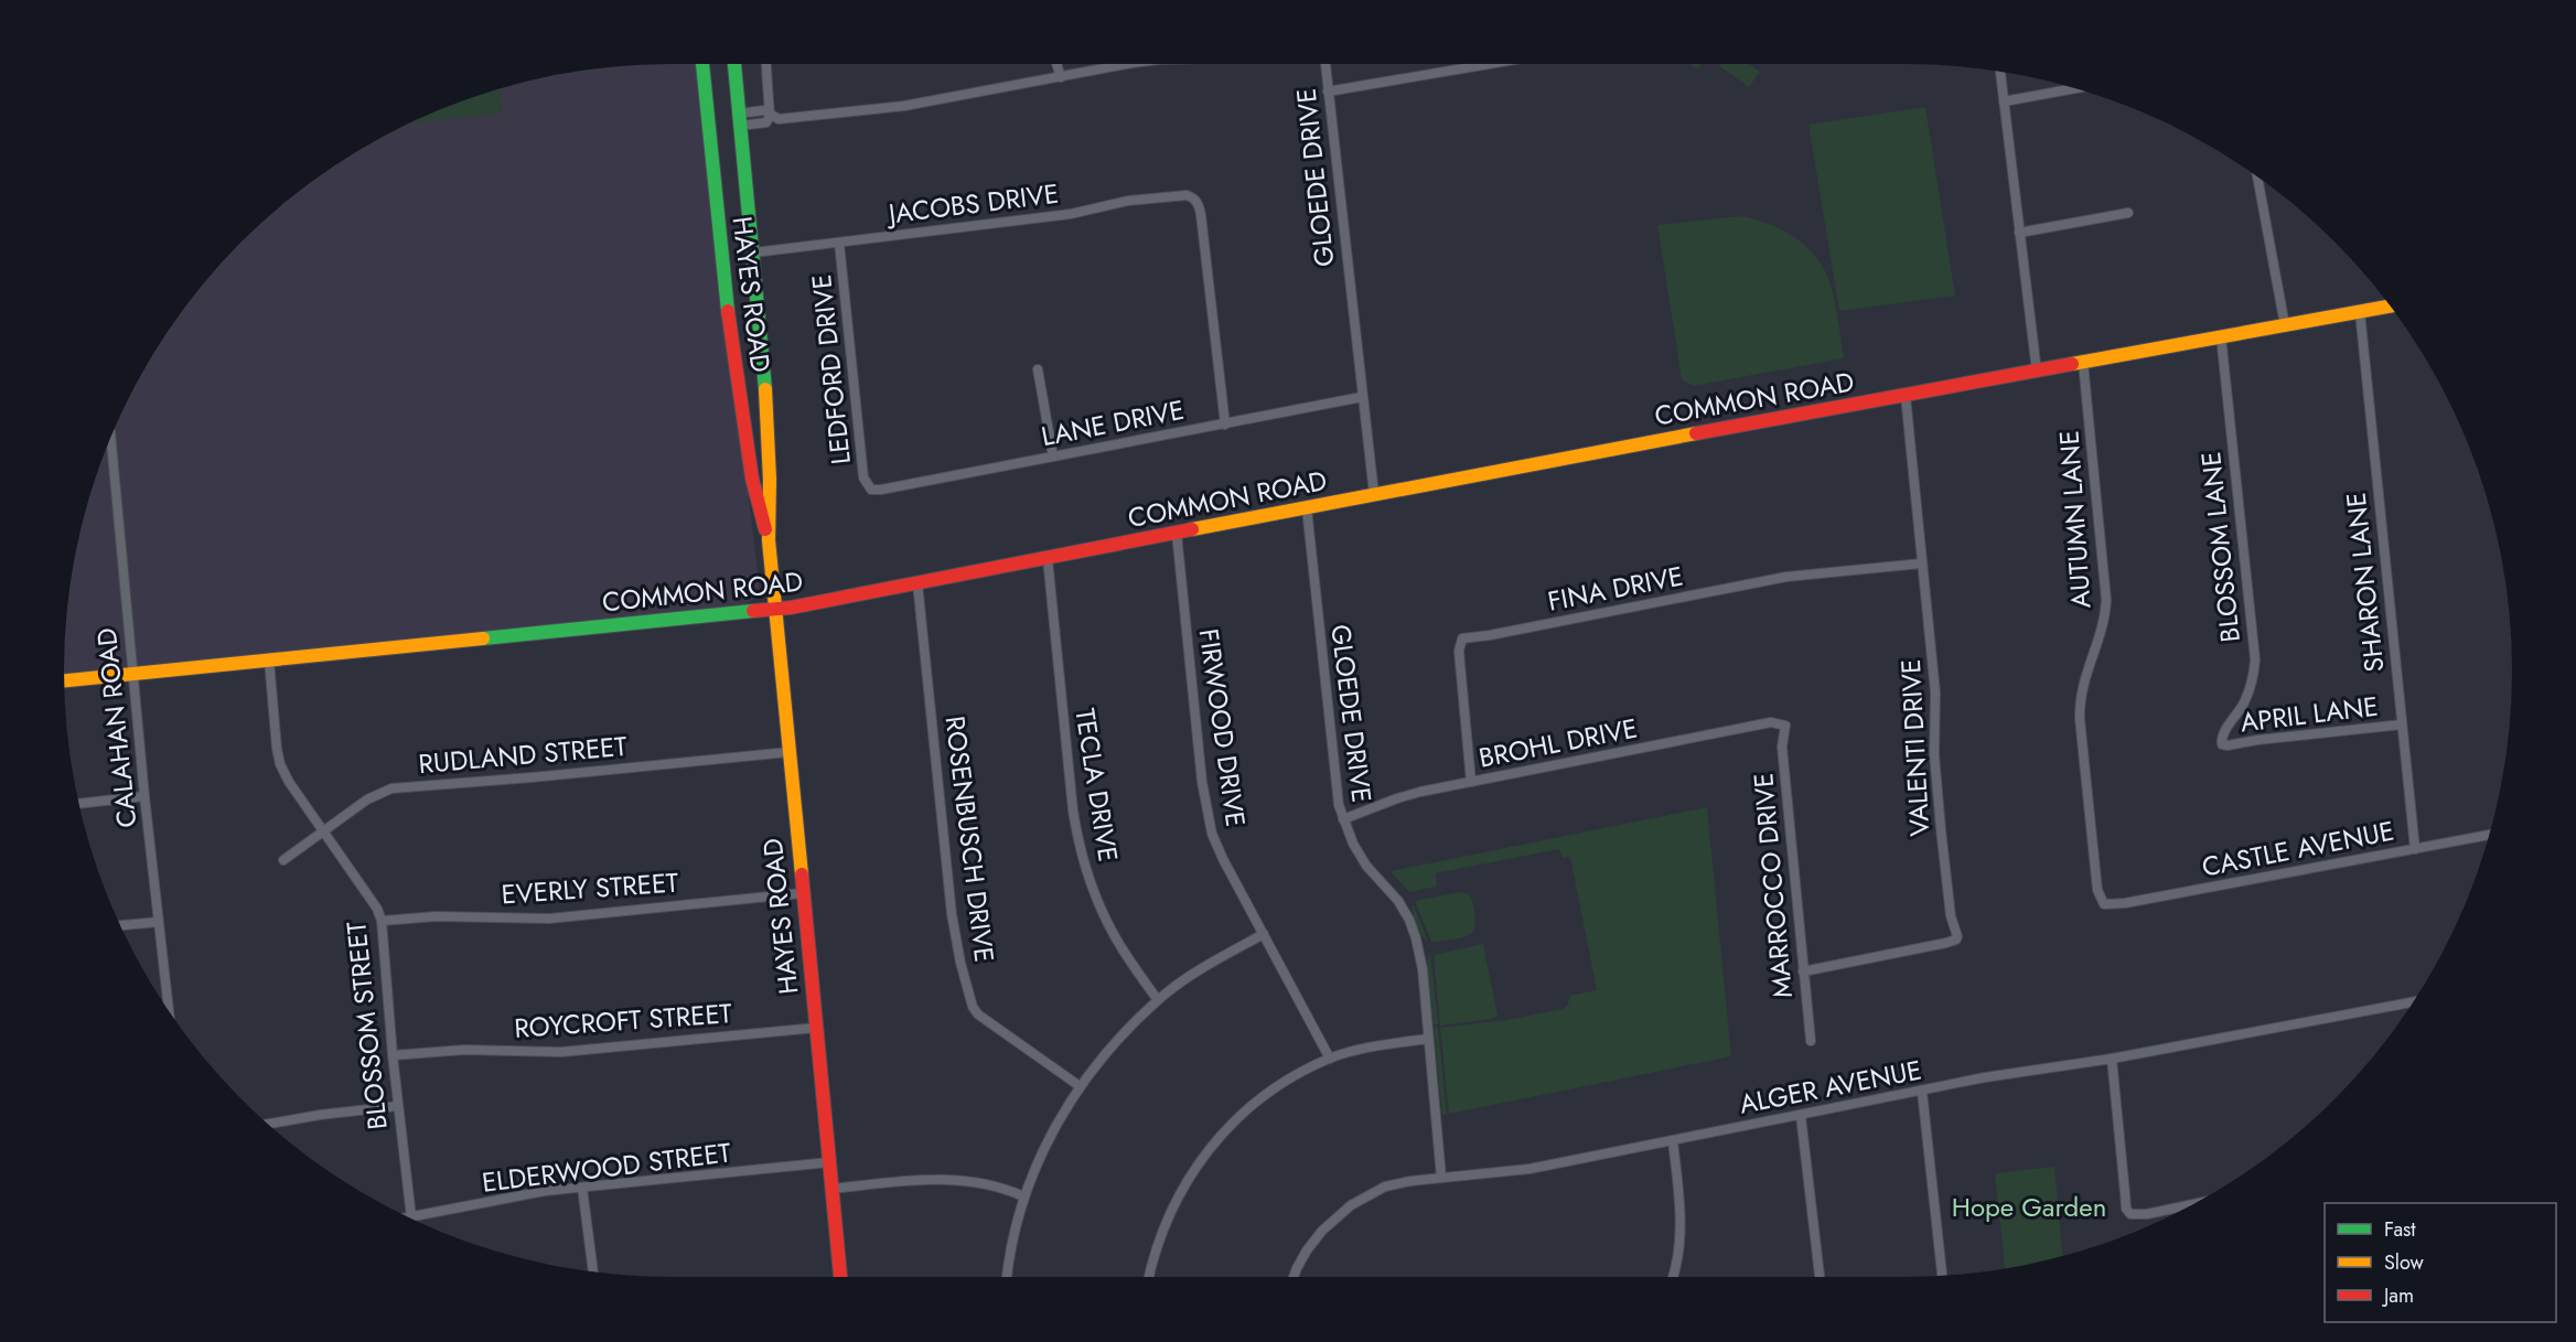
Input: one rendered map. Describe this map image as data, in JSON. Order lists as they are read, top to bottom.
{
  "streets": {
    "street": [
      "GLOEDE DRIVE",
      "JACOBS DRIVE",
      "HAYES ROAD",
      "LEDFORD DRIVE",
      "COMMON ROAD",
      "LANE DRIVE",
      "AUTUMN LANE",
      "BLOSSOM LANE",
      "SHARON LANE",
      "FINA DRIVE",
      "APRIL LANE",
      "CALAHAN ROAD",
      "FIRWOOD DRIVE",
      "BROHL DRIVE",
      "VALENTI DRIVE",
      "RUDLAND STREET",
      "TECLA DRIVE",
      "ROSENBUSCH DRIVE",
      "CASTLE AVENUE",
      "MARROCCO DRIVE",
      "EVERLY STREET",
      "ROYCROFT STREET",
      "BLOSSOM STREET",
      "ALGER AVENUE",
      "ELDERWOOD STREET"
    ]
  },
  "crossings": [
    ["GLOEDE DRIVE", "COMMON ROAD"],
    ["GLOEDE DRIVE", "LANE DRIVE"],
    ["GLOEDE DRIVE", "BROHL DRIVE"],
    ["GLOEDE DRIVE", "ALGER AVENUE"],
    ["JACOBS DRIVE", "HAYES ROAD"],
    ["JACOBS DRIVE", "LEDFORD DRIVE"],
    ["JACOBS DRIVE", "LANE DRIVE"],
    ["HAYES ROAD", "COMMON ROAD"],
    ["HAYES ROAD", "RUDLAND STREET"],
    ["HAYES ROAD", "EVERLY STREET"],
    ["HAYES ROAD", "ROYCROFT STREET"],
    ["HAYES ROAD", "ELDERWOOD STREET"],
    ["LEDFORD DRIVE", "LANE DRIVE"],
    ["COMMON ROAD", "AUTUMN LANE"],
    ["COMMON ROAD", "BLOSSOM LANE"],
    ["COMMON ROAD", "SHARON LANE"],
    ["COMMON ROAD", "CALAHAN ROAD"],
    ["COMMON ROAD", "FIRWOOD DRIVE"],
    ["COMMON ROAD", "VALENTI DRIVE"],
    ["COMMON ROAD", "TECLA DRIVE"],
    ["COMMON ROAD", "ROSENBUSCH DRIVE"],
    ["COMMON ROAD", "BLOSSOM STREET"],
    ["AUTUMN LANE", "CASTLE AVENUE"],
    ["BLOSSOM LANE", "APRIL LANE"],
    ["SHARON LANE", "APRIL LANE"],
    ["SHARON LANE", "CASTLE AVENUE"],
    ["FINA DRIVE", "BROHL DRIVE"],
    ["FINA DRIVE", "VALENTI DRIVE"],
    ["BROHL DRIVE", "MARROCCO DRIVE"],
    ["VALENTI DRIVE", "MARROCCO DRIVE"],
    ["RUDLAND STREET", "BLOSSOM STREET"],
    ["EVERLY STREET", "BLOSSOM STREET"],
    ["ROYCROFT STREET", "BLOSSOM STREET"],
    ["BLOSSOM STREET", "ELDERWOOD STREET"]
  ],
  "parks": ["Hope Garden"],
  "legend": ["Fast", "Slow", "Jam"]
}
